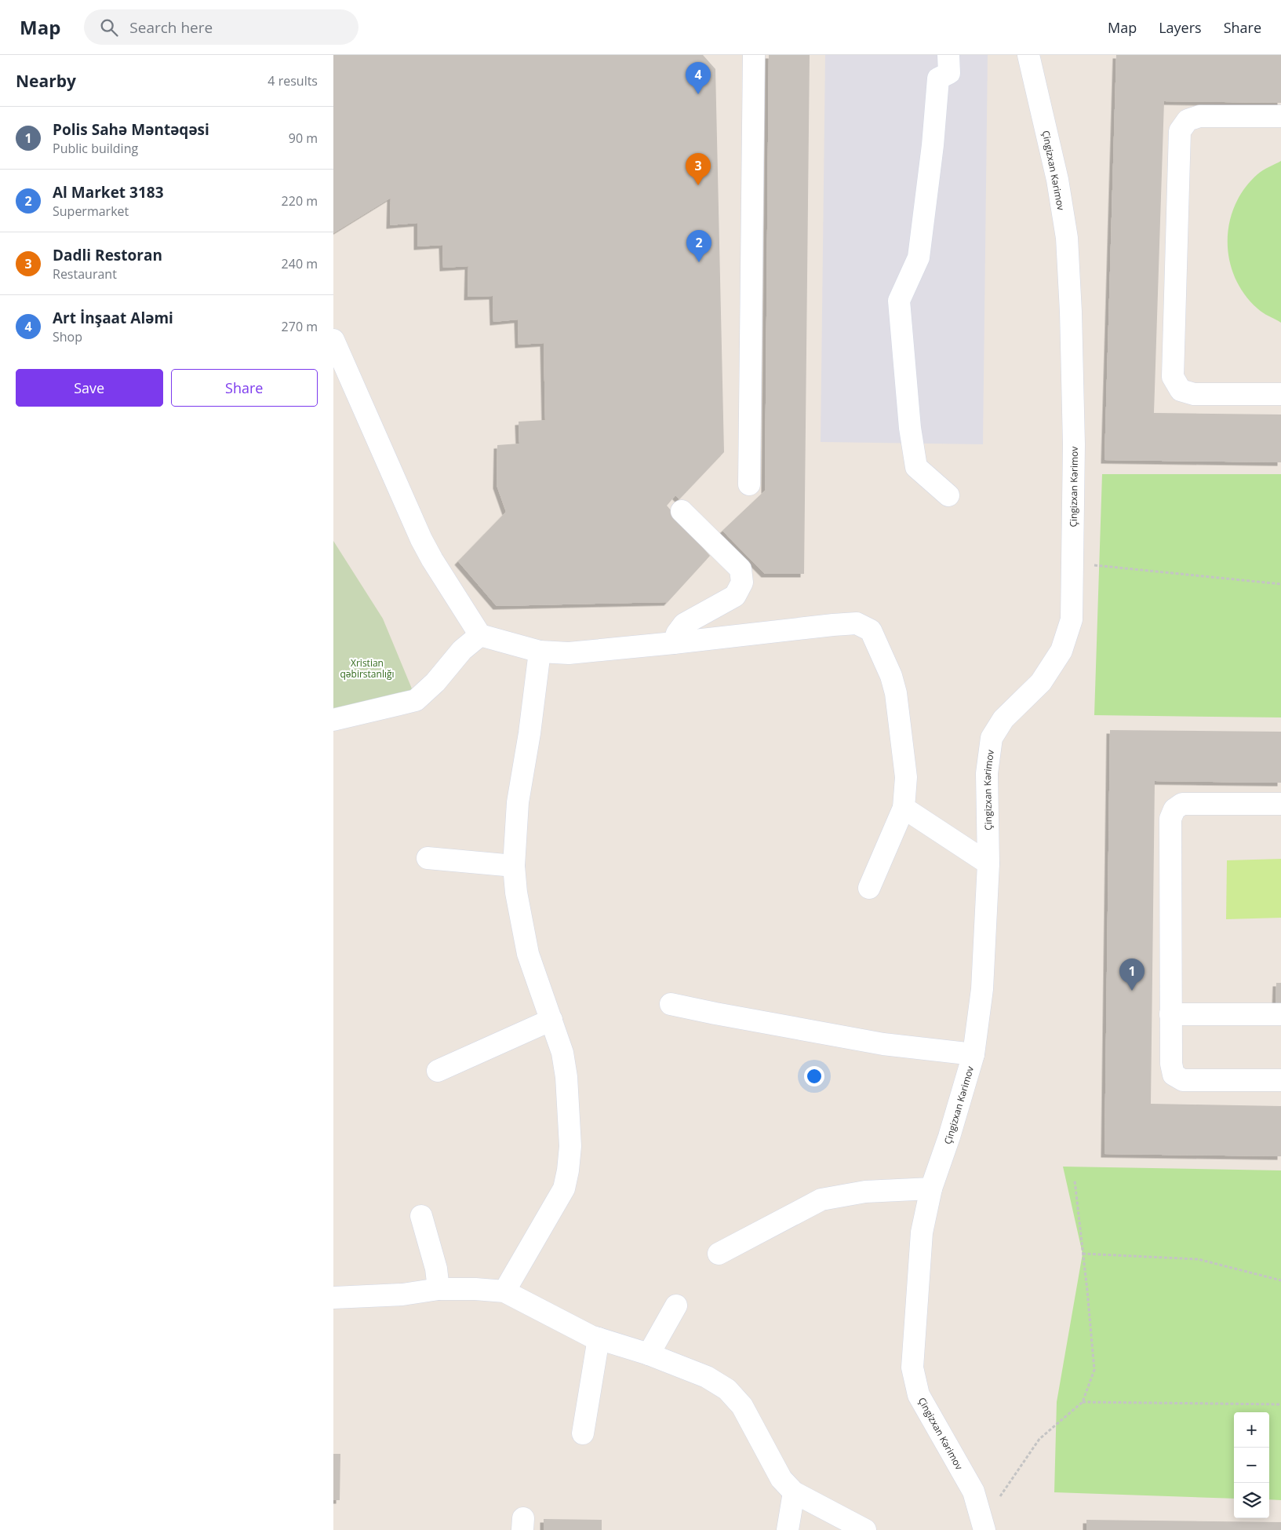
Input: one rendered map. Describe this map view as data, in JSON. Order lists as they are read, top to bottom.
{
  "streets": {
    "street": ["Çingizxan Kərimov"]
  },
  "parks": ["Xristian qəbirstanlığı"],
  "page": {
    "header": "Map",
    "search": "Search here",
    "nav": ["Map", "Layers", "Share"],
    "heading": ["Nearby", "4 results"],
    "pins": [
      "4",
      "3",
      "2",
      "1"
    ],
    "list": [
      {
        "mark": "1",
        "name": "Polis Sahə Məntəqəsi",
        "note": "Public building",
        "value": "90 m"
      },
      {
        "mark": "2",
        "name": "Al Market 3183",
        "note": "Supermarket",
        "value": "220 m"
      },
      {
        "mark": "3",
        "name": "Dadli Restoran",
        "note": "Restaurant",
        "value": "240 m"
      },
      {
        "mark": "4",
        "name": "Art İnşaat Aləmi",
        "note": "Shop",
        "value": "270 m"
      }
    ],
    "buttons": ["Save", "Share"],
    "map_buttons": ["+", "−"]
  }
}
